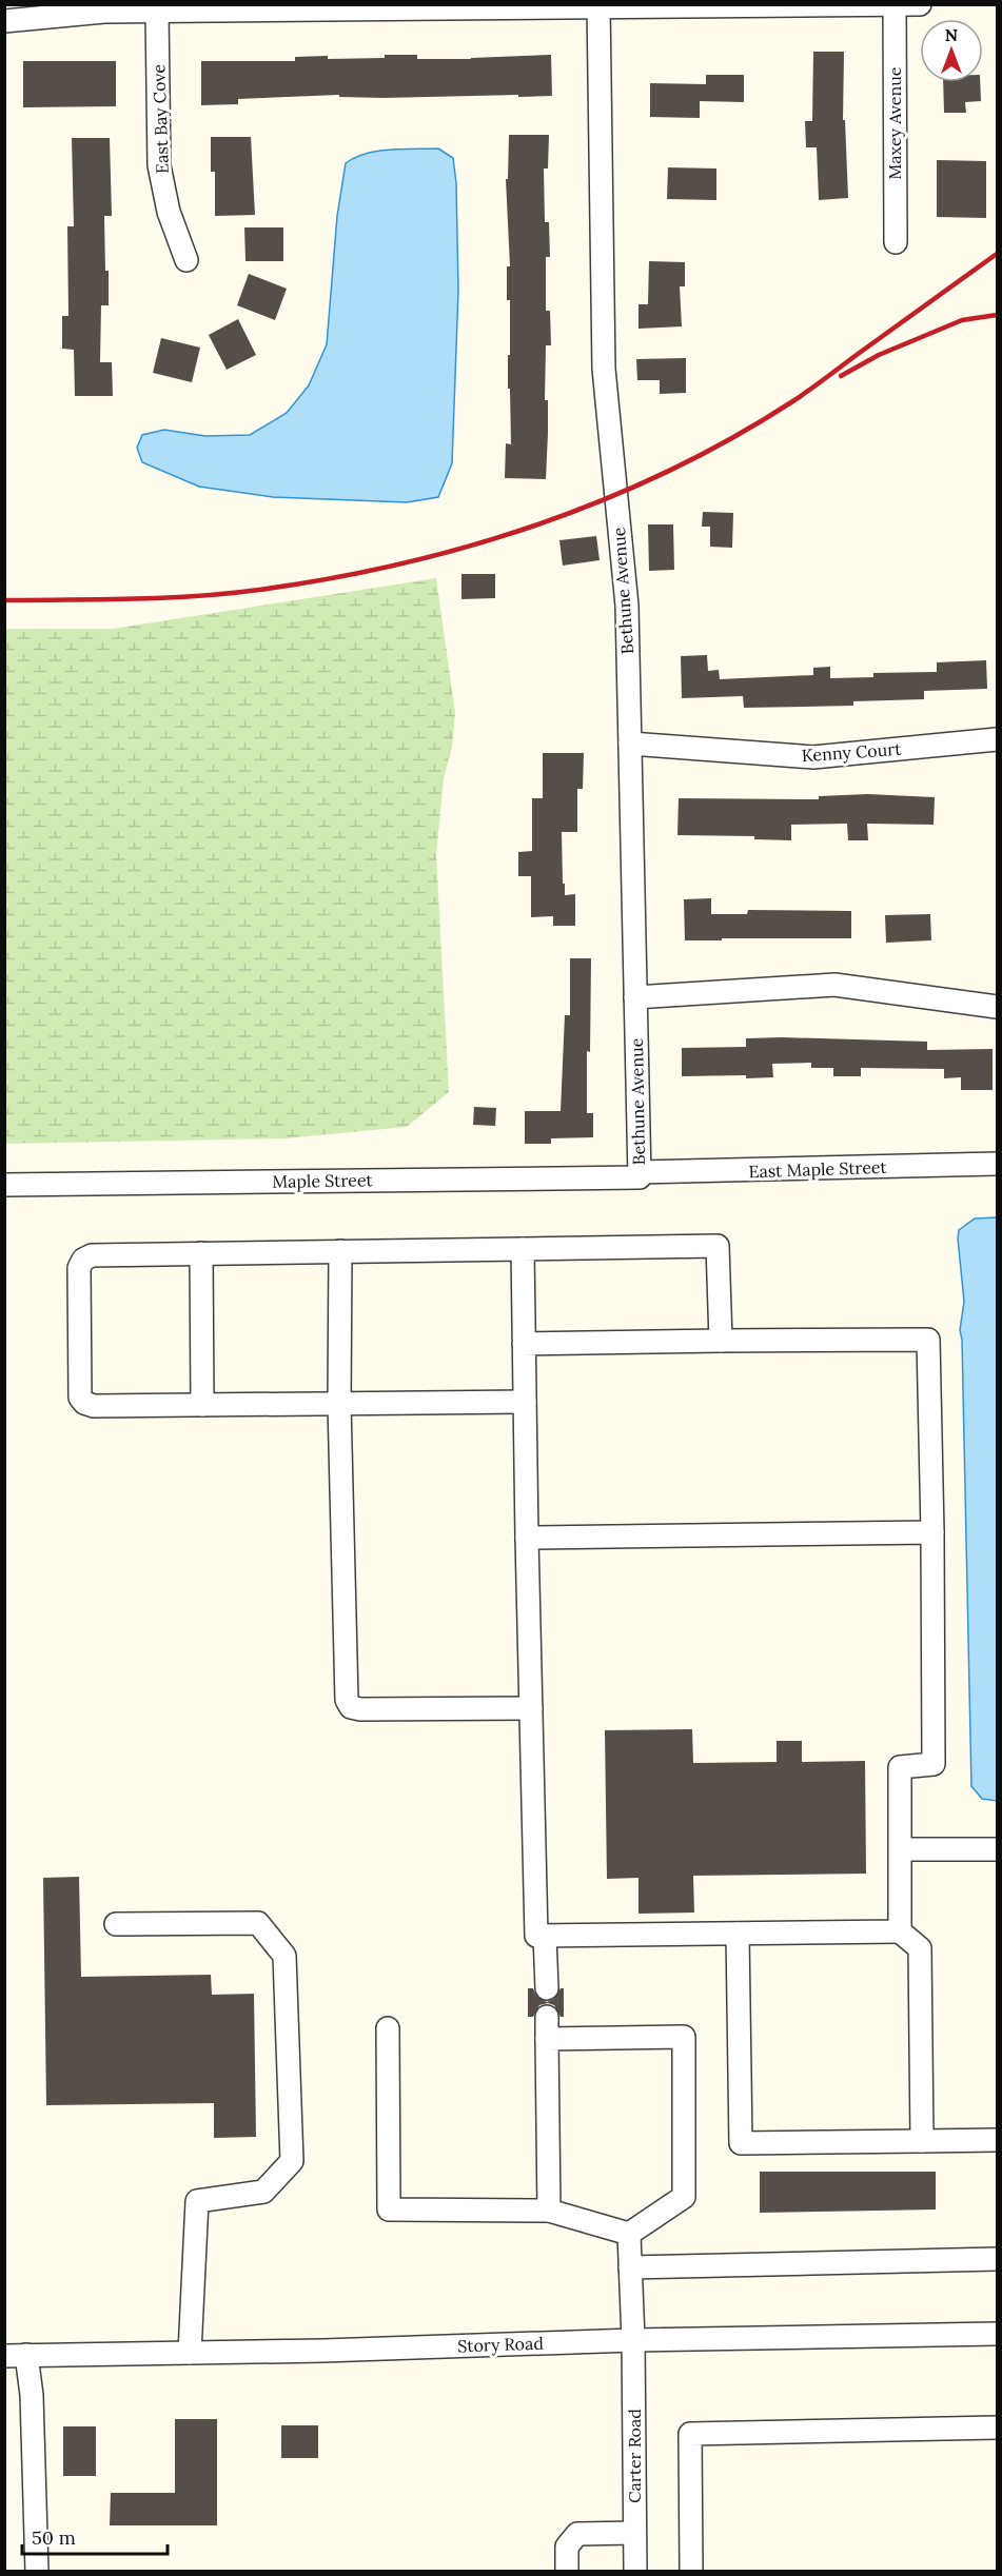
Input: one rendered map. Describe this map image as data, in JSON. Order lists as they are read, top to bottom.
{
  "streets": {
    "street": [
      "East Bay Cove",
      "Maxey Avenue",
      "Bethune Avenue",
      "Kenny Court",
      "East Maple Street",
      "Maple Street",
      "Story Road",
      "Carter Road"
    ]
  },
  "crossings": [
    ["Bethune Avenue", "Kenny Court"],
    ["Bethune Avenue", "East Maple Street"],
    ["Bethune Avenue", "Maple Street"],
    ["East Maple Street", "Maple Street"],
    ["Story Road", "Carter Road"]
  ],
  "scale_bar": "50 m",
  "north": "top"
}
